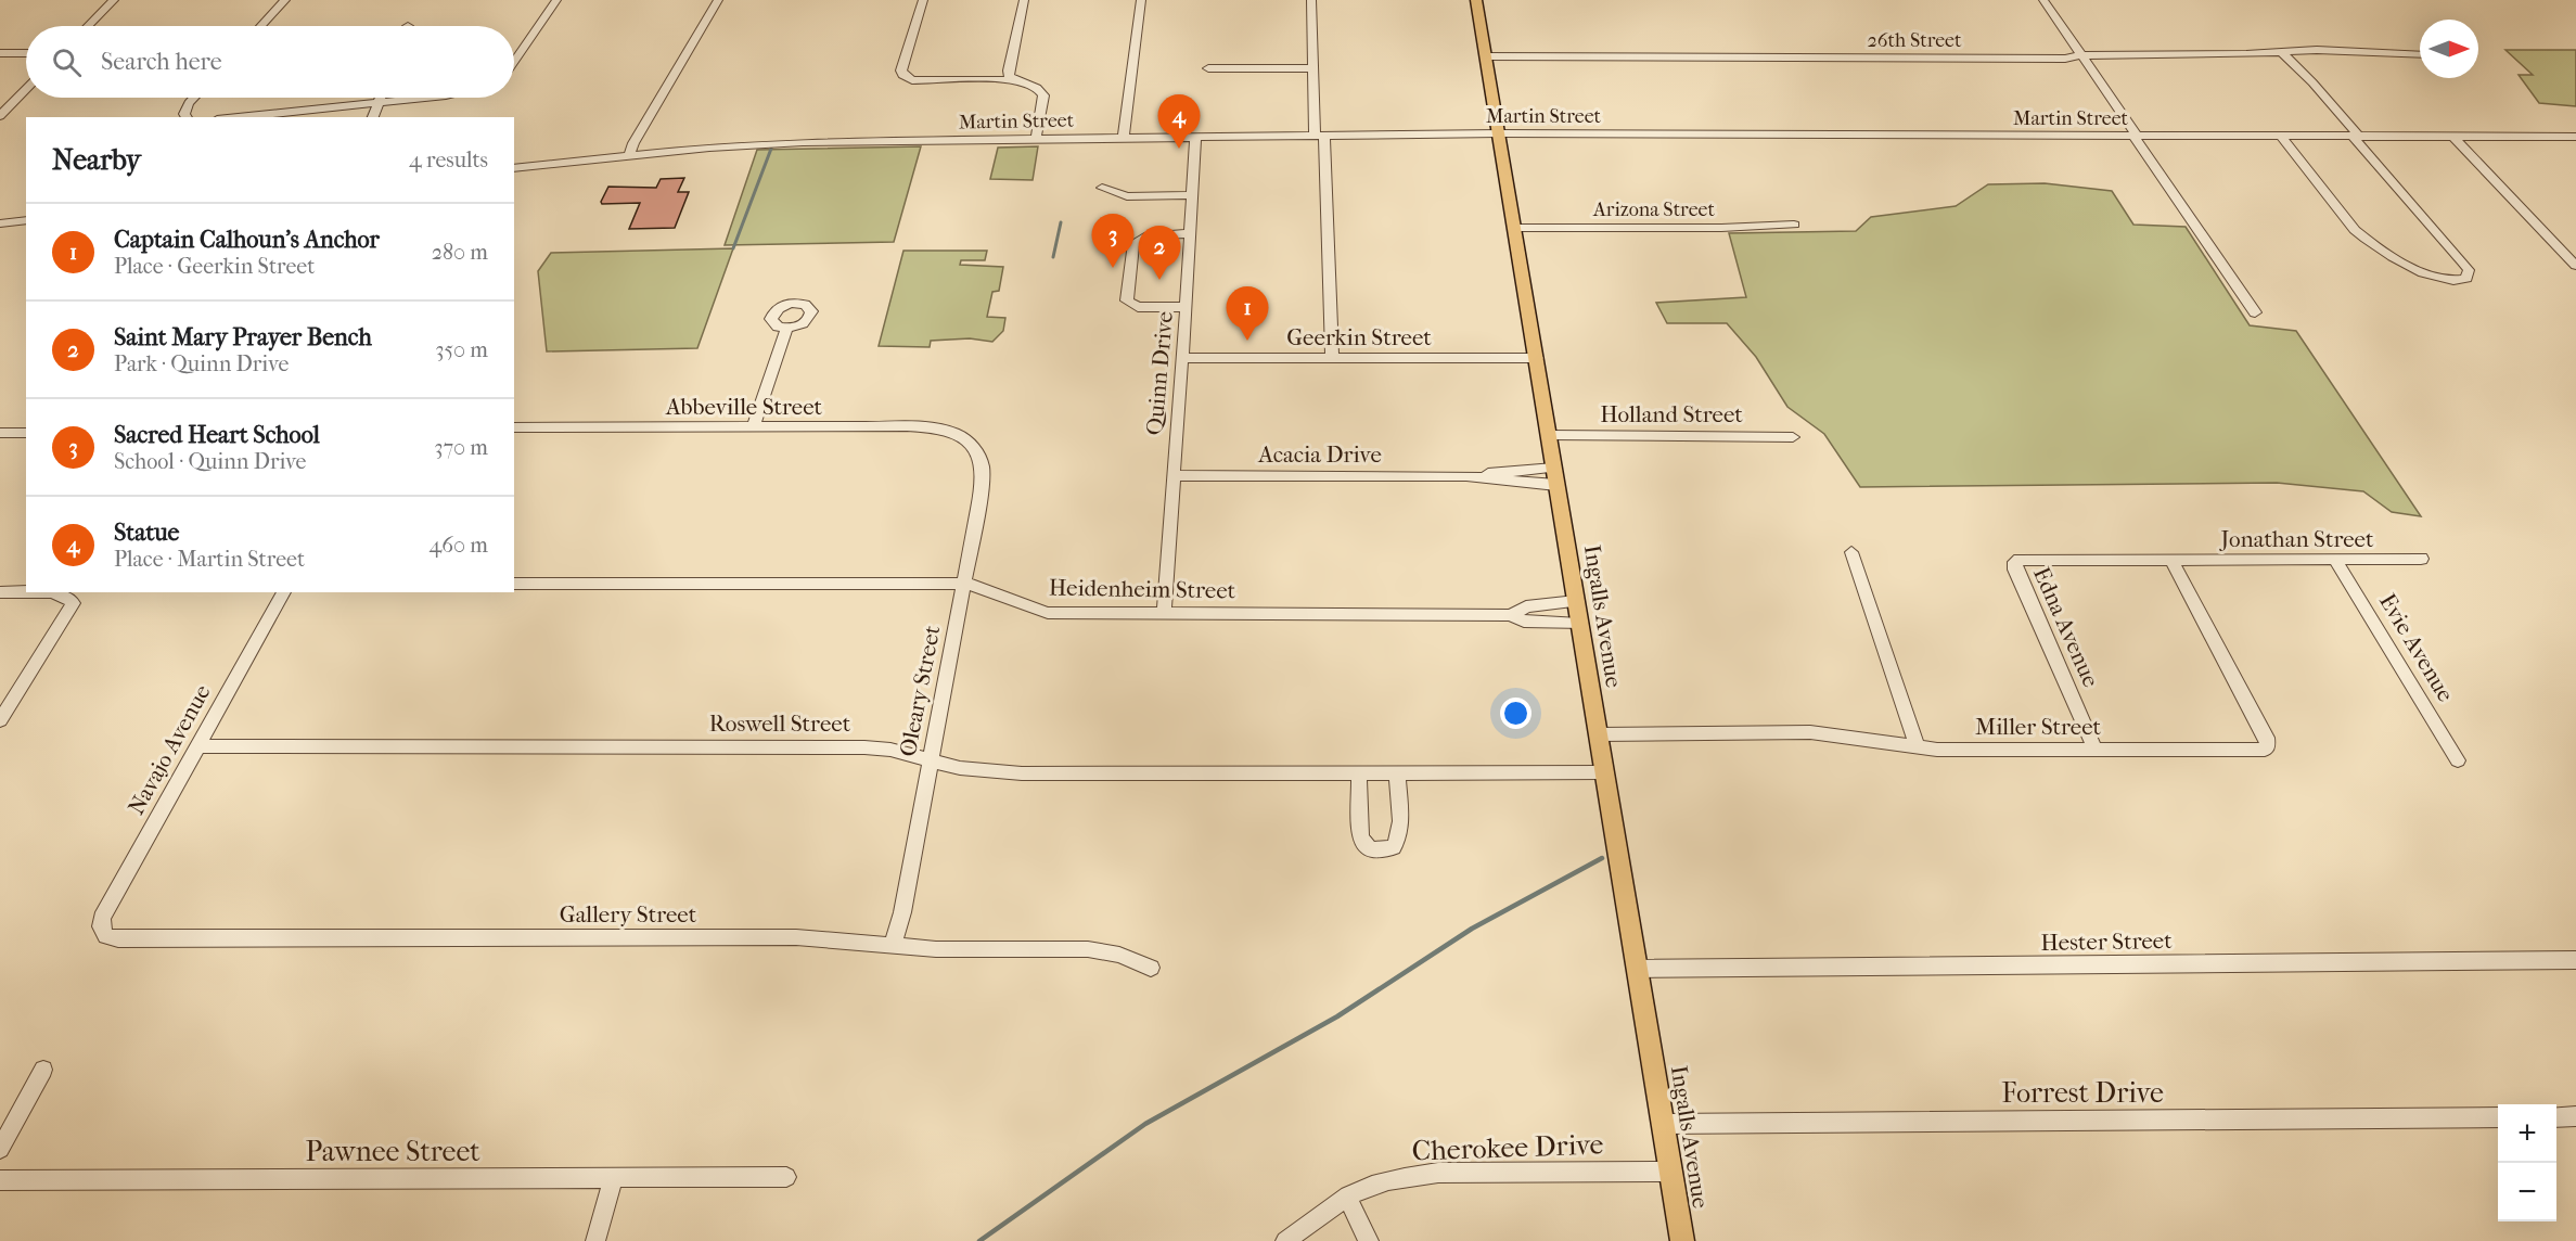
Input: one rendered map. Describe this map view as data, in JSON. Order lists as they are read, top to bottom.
{
  "streets": {
    "main road": ["Ingalls Avenue"],
    "street": [
      "26th Street",
      "Martin Street",
      "Arizona Street",
      "Geerkin Street",
      "Quinn Drive",
      "Abbeville Street",
      "Holland Street",
      "Acacia Drive",
      "Jonathan Street",
      "Heidenheim Street",
      "Edna Avenue",
      "Evie Avenue",
      "Oleary Street",
      "Roswell Street",
      "Miller Street",
      "Navajo Avenue",
      "Gallery Street",
      "Hester Street",
      "Forrest Drive",
      "Cherokee Drive",
      "Pawnee Street"
    ]
  },
  "crossings": [
    ["26th Street", "Ingalls Avenue"],
    ["Martin Street", "Quinn Drive"],
    ["Martin Street", "Ingalls Avenue"],
    ["Arizona Street", "Ingalls Avenue"],
    ["Geerkin Street", "Quinn Drive"],
    ["Geerkin Street", "Ingalls Avenue"],
    ["Quinn Drive", "Acacia Drive"],
    ["Quinn Drive", "Heidenheim Street"],
    ["Abbeville Street", "Oleary Street"],
    ["Holland Street", "Ingalls Avenue"],
    ["Acacia Drive", "Ingalls Avenue"],
    ["Jonathan Street", "Edna Avenue"],
    ["Jonathan Street", "Evie Avenue"],
    ["Jonathan Street", "Miller Street"],
    ["Heidenheim Street", "Ingalls Avenue"],
    ["Heidenheim Street", "Oleary Street"],
    ["Ingalls Avenue", "Roswell Street"],
    ["Ingalls Avenue", "Miller Street"],
    ["Ingalls Avenue", "Hester Street"],
    ["Ingalls Avenue", "Forrest Drive"],
    ["Ingalls Avenue", "Cherokee Drive"],
    ["Edna Avenue", "Miller Street"],
    ["Oleary Street", "Roswell Street"],
    ["Oleary Street", "Gallery Street"],
    ["Roswell Street", "Navajo Avenue"],
    ["Navajo Avenue", "Gallery Street"]
  ],
  "north": "right",
  "page": {
    "search": "Search here",
    "pins": [
      "4",
      "3",
      "2",
      "1"
    ],
    "heading": ["Nearby", "4 results"],
    "list": [
      {
        "mark": "1",
        "name": "Captain Calhoun's Anchor",
        "note": "Place · Geerkin Street",
        "value": "280 m"
      },
      {
        "mark": "2",
        "name": "Saint Mary Prayer Bench",
        "note": "Park · Quinn Drive",
        "value": "350 m"
      },
      {
        "mark": "3",
        "name": "Sacred Heart School",
        "note": "School · Quinn Drive",
        "value": "370 m"
      },
      {
        "mark": "4",
        "name": "Statue",
        "note": "Place · Martin Street",
        "value": "460 m"
      }
    ],
    "map_buttons": ["+", "−"]
  }
}
